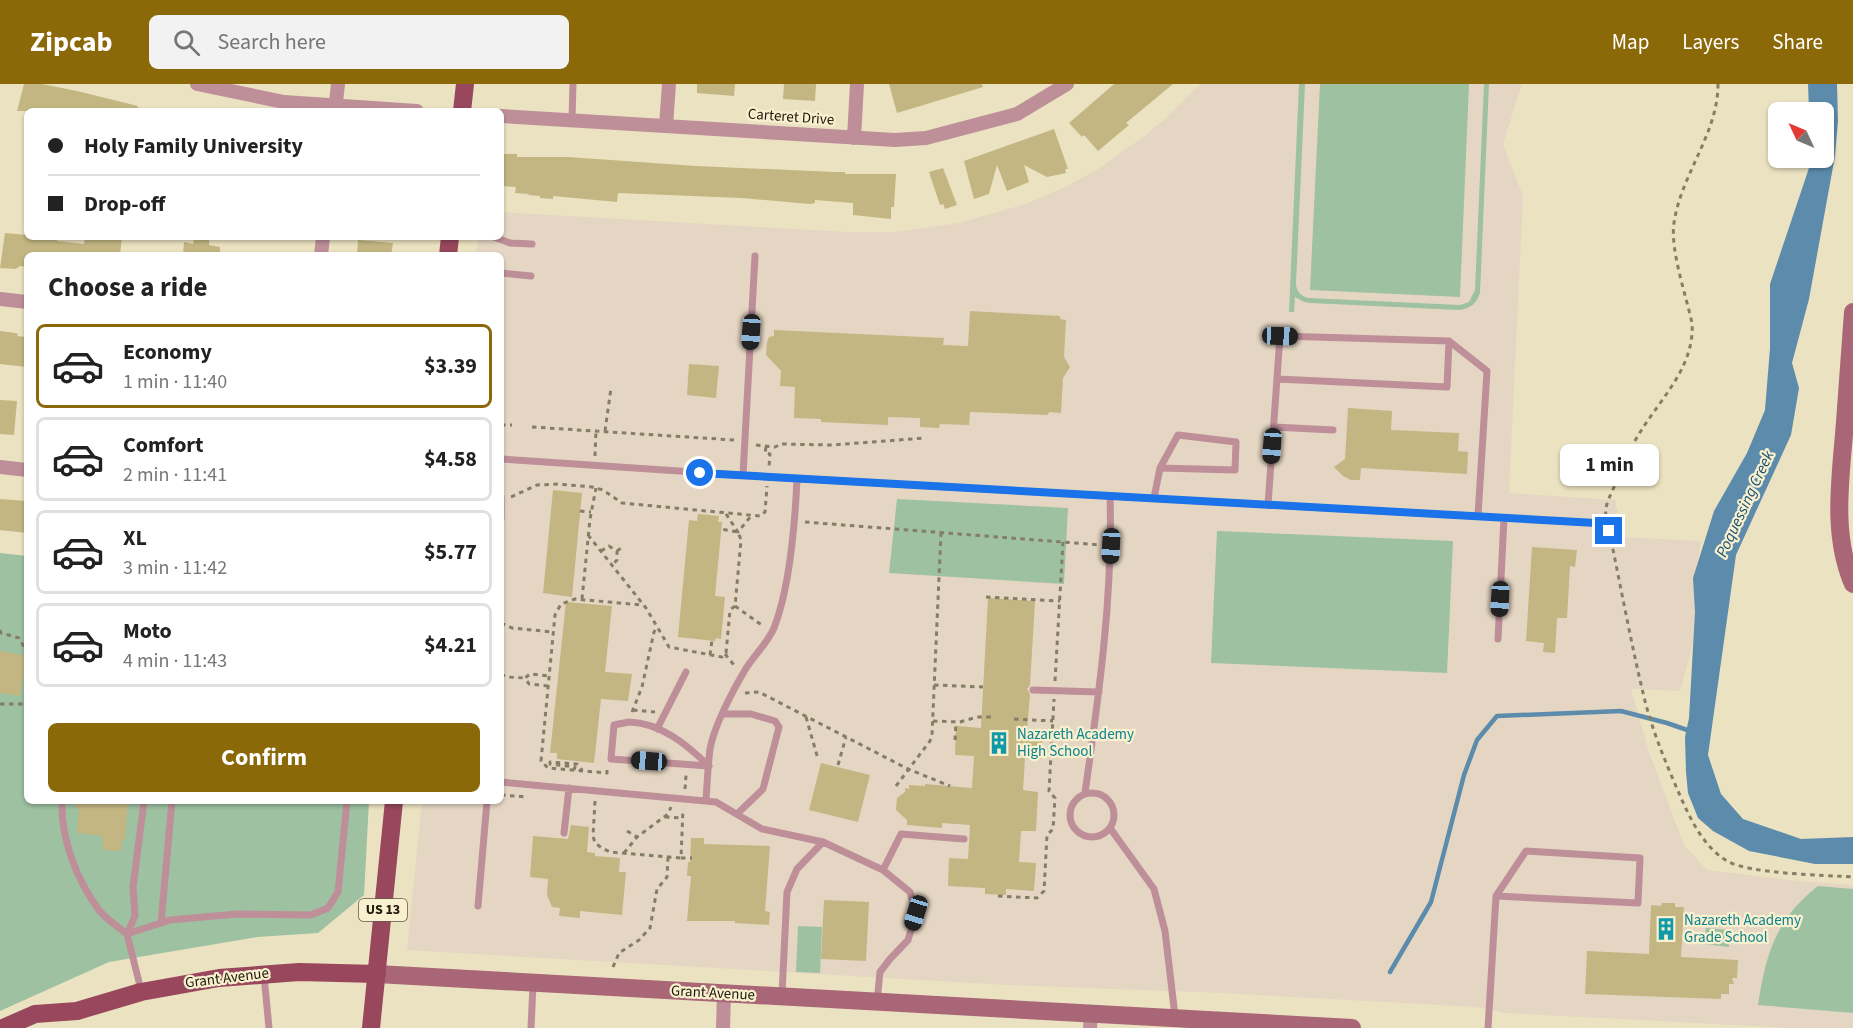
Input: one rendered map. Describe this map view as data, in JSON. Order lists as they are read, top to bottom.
{
  "streets": {
    "main road": ["US 13", "Grant Avenue"],
    "street": ["Carteret Drive"]
  },
  "crossings": [
    ["US 13", "Grant Avenue"]
  ],
  "water": ["Poquessing Creek"],
  "places": {
    "building": ["Nazareth Academy High School", "Nazareth Academy Grade School"]
  },
  "north": "top left",
  "page": {
    "header": "Zipcab",
    "search": "Search here",
    "nav": ["Map", "Layers", "Share"],
    "banner": ["Holy Family University", "Drop-off"],
    "heading": "Choose a ride",
    "list": [
      {
        "name": "Economy",
        "note": "1 min · 11:40",
        "value": "$3.39"
      },
      {
        "name": "Comfort",
        "note": "2 min · 11:41",
        "value": "$4.58"
      },
      {
        "name": "XL",
        "note": "3 min · 11:42",
        "value": "$5.77"
      },
      {
        "name": "Moto",
        "note": "4 min · 11:43",
        "value": "$4.21"
      }
    ],
    "bubble": "1 min",
    "buttons": "Confirm"
  }
}
